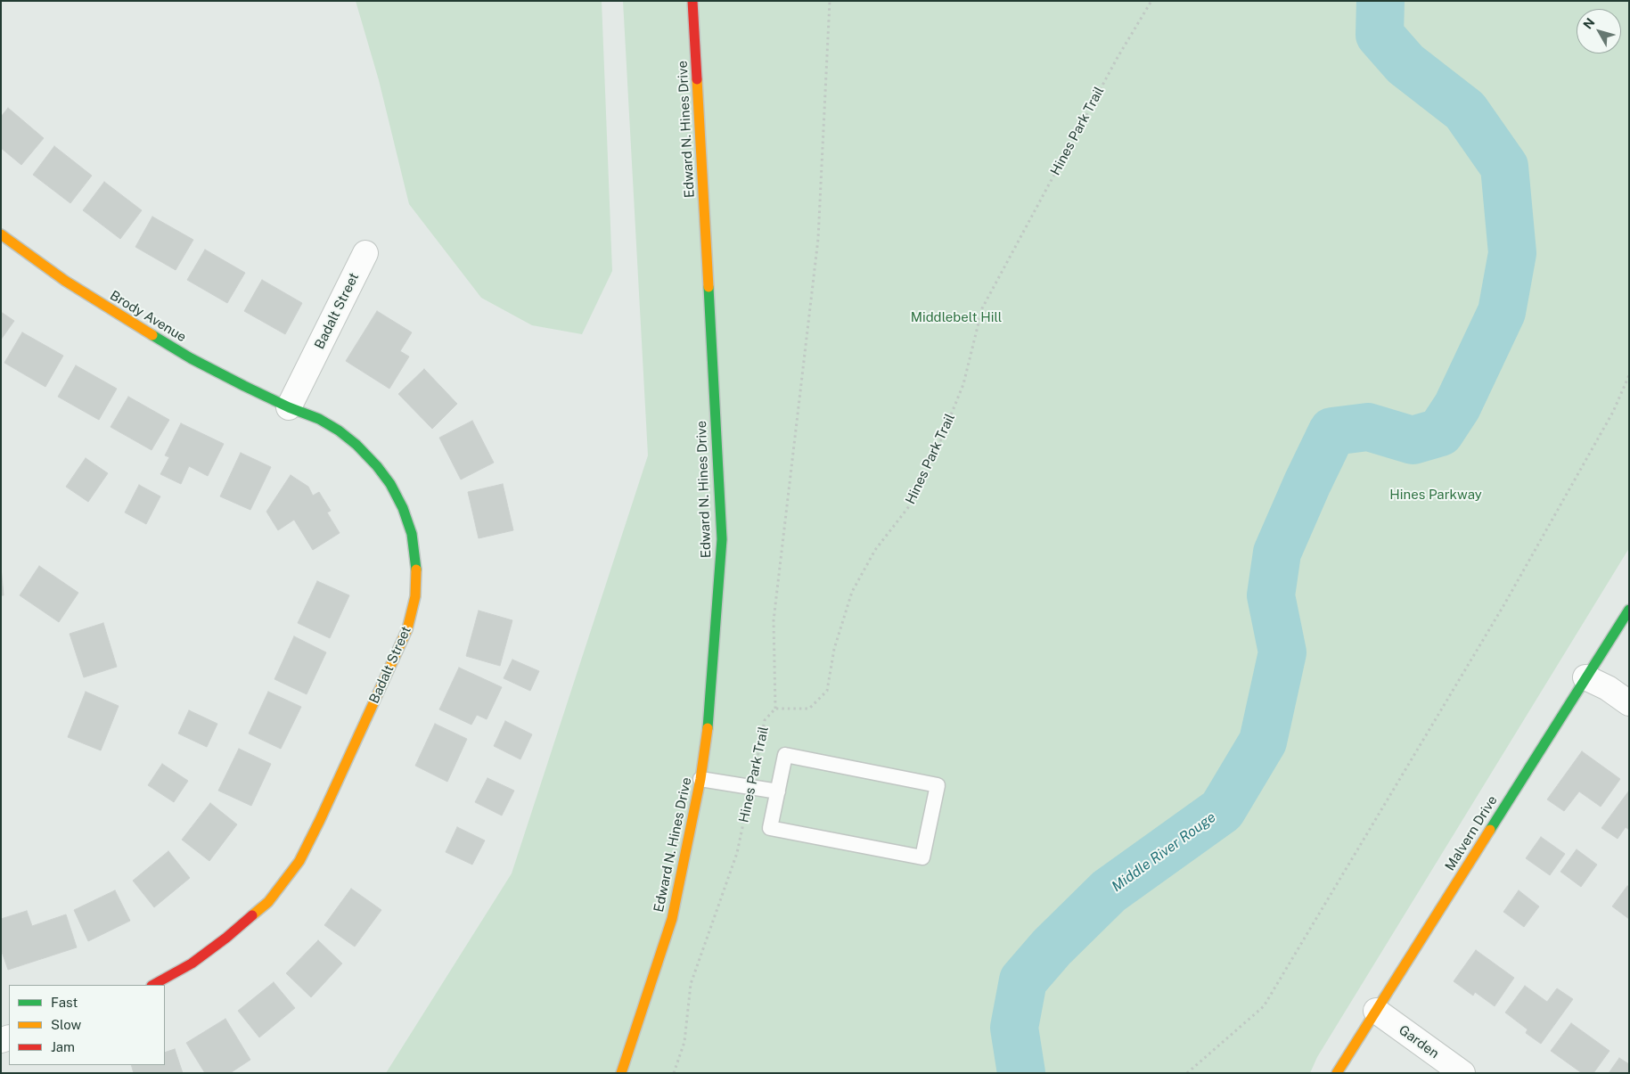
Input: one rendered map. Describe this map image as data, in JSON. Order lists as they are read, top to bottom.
{
  "streets": {
    "street": [
      "Edward N. Hines Drive",
      "Badalt Street",
      "Brody Avenue",
      "Malvern Drive",
      "Garden"
    ],
    "path": ["Hines Park Trail"]
  },
  "crossings": [
    ["Badalt Street", "Brody Avenue"],
    ["Malvern Drive", "Garden"]
  ],
  "water": ["Middle River Rouge"],
  "parks": ["Middlebelt Hill", "Hines Parkway"],
  "legend": ["Fast", "Slow", "Jam"],
  "north": "top left"
}
